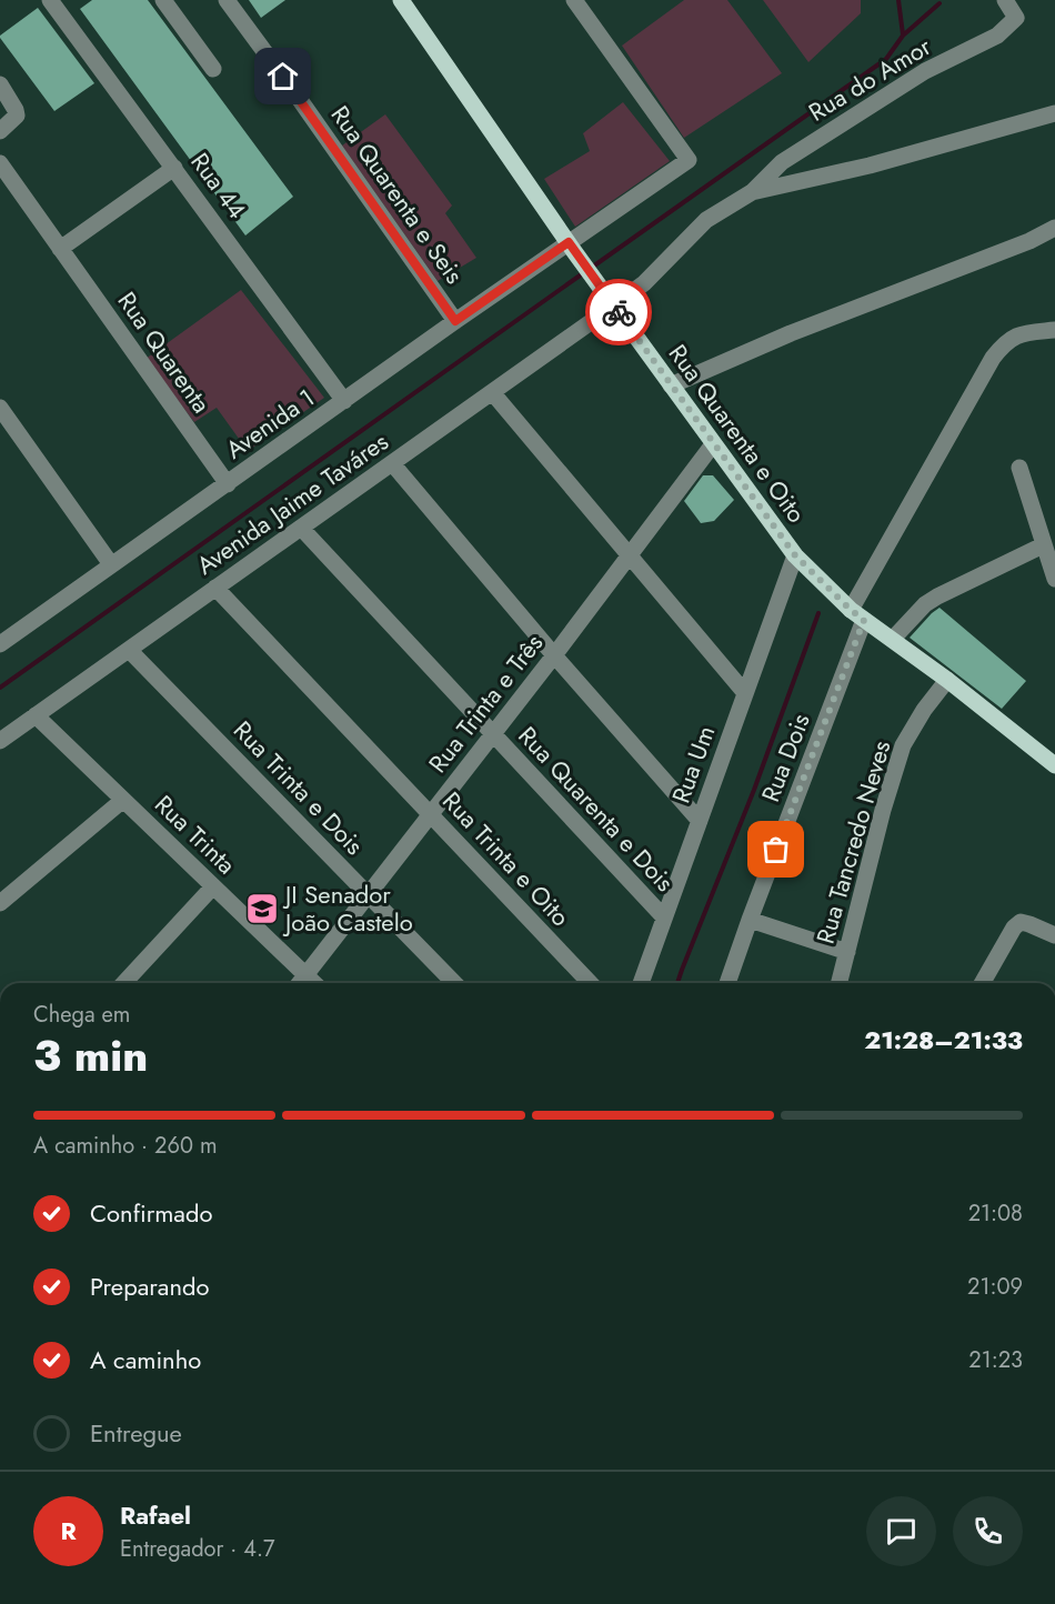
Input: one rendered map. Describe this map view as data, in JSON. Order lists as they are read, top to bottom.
{
  "streets": {
    "main road": ["Rua Quarenta e Oito"],
    "street": [
      "Rua do Amor",
      "Rua 44",
      "Rua Quarenta e Seis",
      "Rua Quarenta",
      "Avenida 1",
      "Avenida Jaime Taváres",
      "Rua Trinta e Três",
      "Rua Dois",
      "Rua Um",
      "Rua Trinta e Dois",
      "Rua Quarenta e Dois",
      "Rua Trinta",
      "Rua Tancredo Neves",
      "Rua Trinta e Oito"
    ]
  },
  "crossings": [
    ["Rua do Amor", "Avenida Jaime Taváres"],
    ["Rua 44", "Avenida 1"],
    ["Rua Quarenta e Seis", "Avenida 1"],
    ["Rua Quarenta", "Avenida 1"],
    ["Avenida 1", "Rua Quarenta e Oito"],
    ["Rua Quarenta e Oito", "Avenida Jaime Taváres"],
    ["Rua Quarenta e Oito", "Rua Trinta e Três"],
    ["Rua Quarenta e Oito", "Rua Dois"],
    ["Rua Quarenta e Oito", "Rua Um"],
    ["Rua Quarenta e Oito", "Rua Tancredo Neves"],
    ["Avenida Jaime Taváres", "Rua Trinta e Dois"],
    ["Avenida Jaime Taváres", "Rua Quarenta e Dois"],
    ["Avenida Jaime Taváres", "Rua Trinta"],
    ["Avenida Jaime Taváres", "Rua Trinta e Oito"],
    ["Rua Trinta e Três", "Rua Trinta e Dois"],
    ["Rua Trinta e Três", "Rua Quarenta e Dois"],
    ["Rua Trinta e Três", "Rua Trinta"],
    ["Rua Trinta e Três", "Rua Trinta e Oito"],
    ["Rua Um", "Rua Quarenta e Dois"]
  ],
  "places": {
    "school or university": ["JI Senador João Castelo"]
  },
  "page": {
    "heading": ["3 min", "Chega em", "21:28–21:33"],
    "panel": ["Rafael", "Entregador · 4.7"],
    "bar": "A caminho · 260 m",
    "list": [
      ["Confirmado", "21:08"],
      ["Preparando", "21:09"],
      ["A caminho", "21:23"],
      "Entregue"
    ],
    "round": "R"
  }
}
